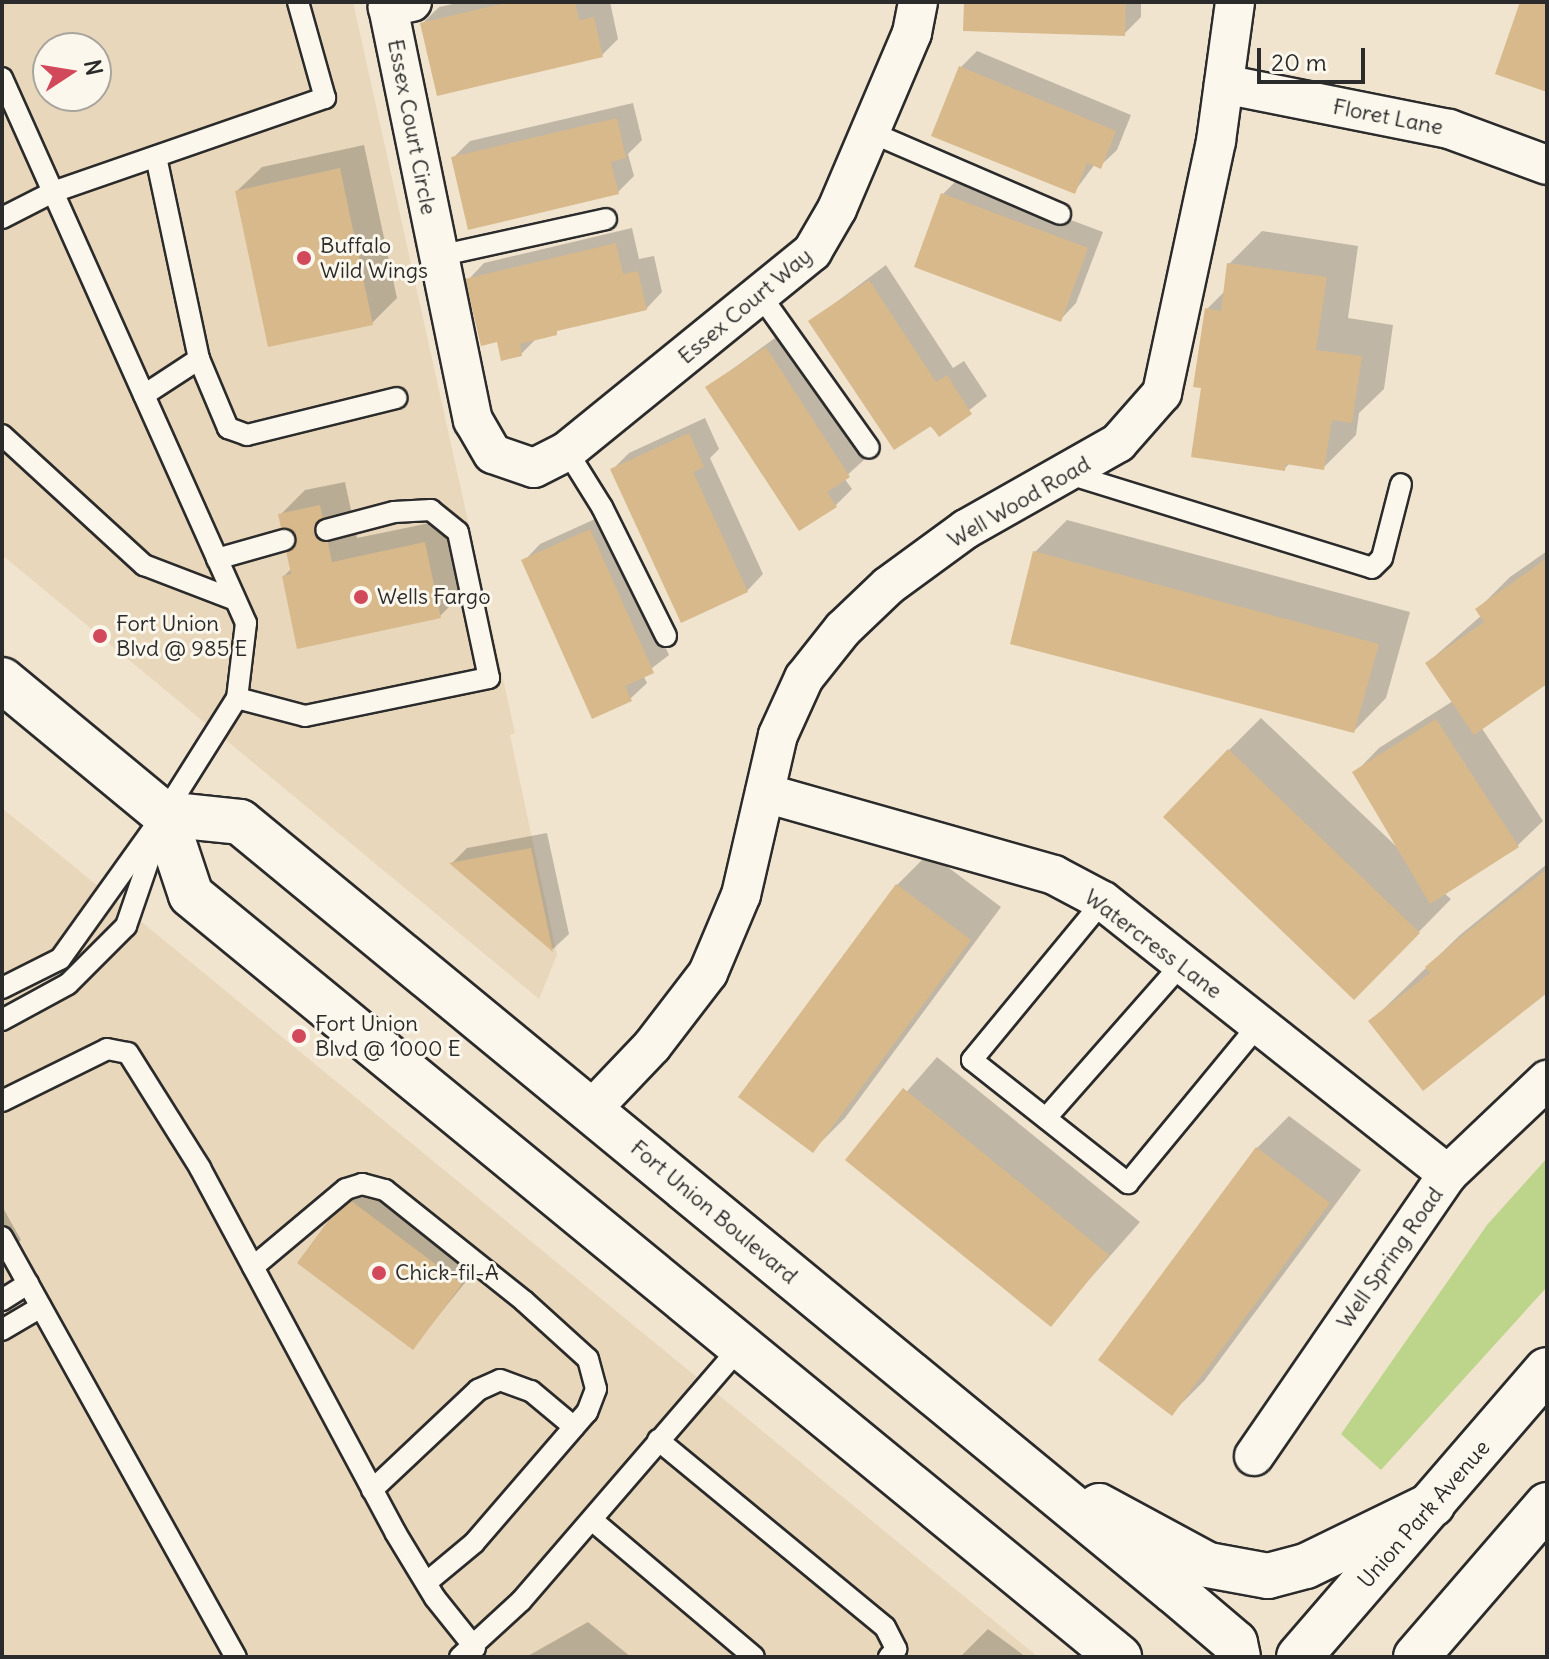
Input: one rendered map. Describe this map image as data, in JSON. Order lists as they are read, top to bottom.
{
  "streets": {
    "main road": ["Fort Union Boulevard", "Union Park Avenue"],
    "street": [
      "Floret Lane",
      "Essex Court Circle",
      "Essex Court Way",
      "Well Wood Road",
      "Watercress Lane",
      "Well Spring Road"
    ]
  },
  "crossings": [
    ["Floret Lane", "Well Wood Road"],
    ["Essex Court Circle", "Essex Court Way"],
    ["Well Wood Road", "Watercress Lane"],
    ["Well Wood Road", "Fort Union Boulevard"],
    ["Watercress Lane", "Well Spring Road"]
  ],
  "places": [
    "Buffalo Wild Wings",
    "Wells Fargo",
    "Fort Union Blvd @ 985 E",
    "Fort Union Blvd @ 1000 E",
    "Chick-fil-A"
  ],
  "scale_bar": "20 m",
  "north": "right"
}
